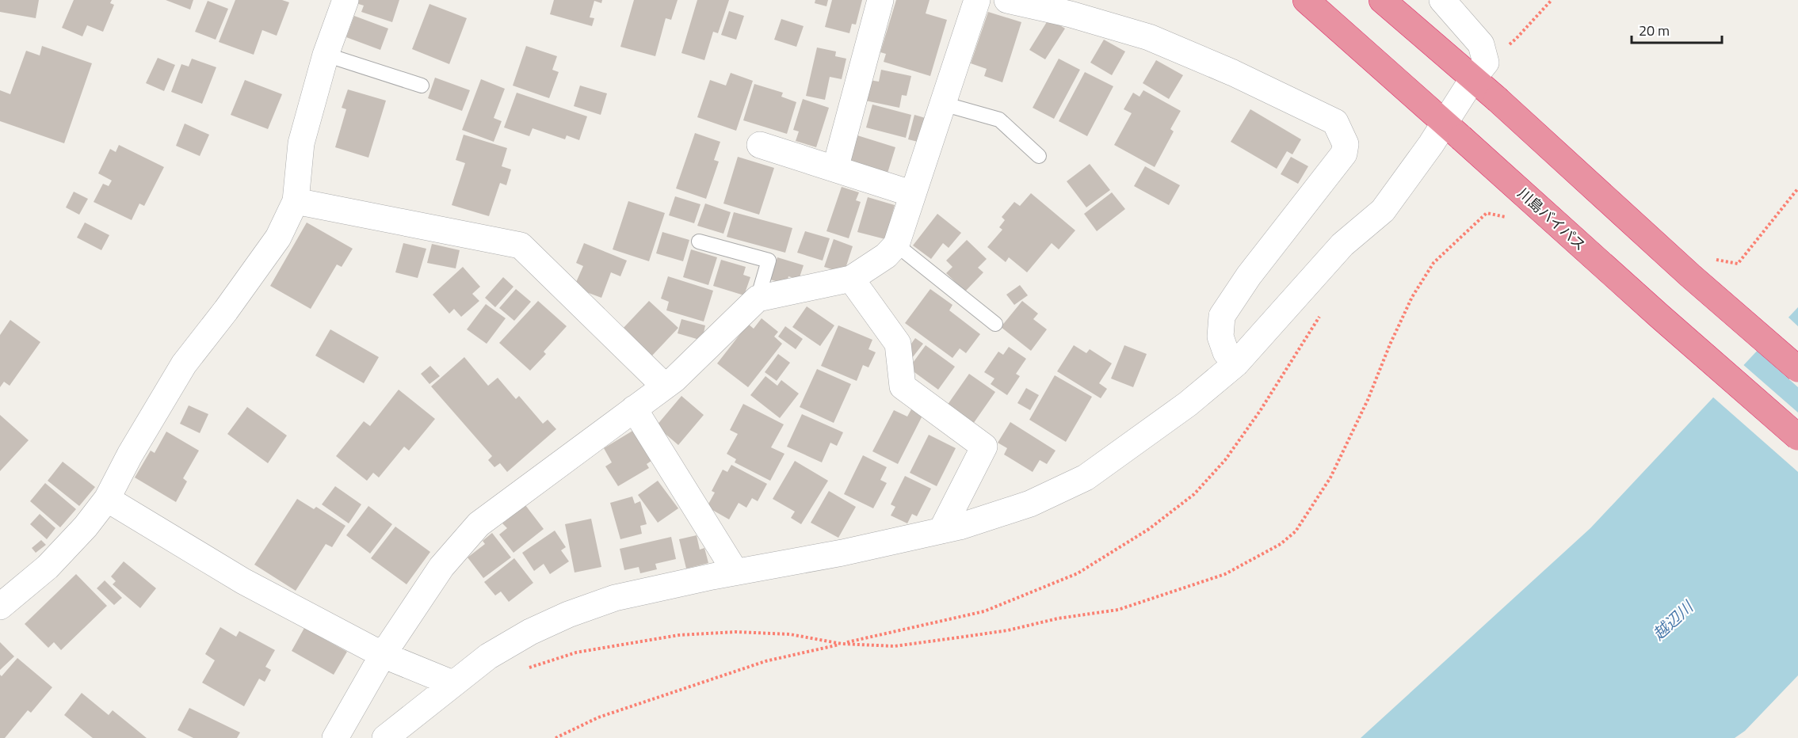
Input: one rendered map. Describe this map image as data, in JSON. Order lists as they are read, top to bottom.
{
  "streets": {
    "highway": ["川島バイパス"]
  },
  "water": ["越辺川"],
  "scale_bar": "20 m"
}
